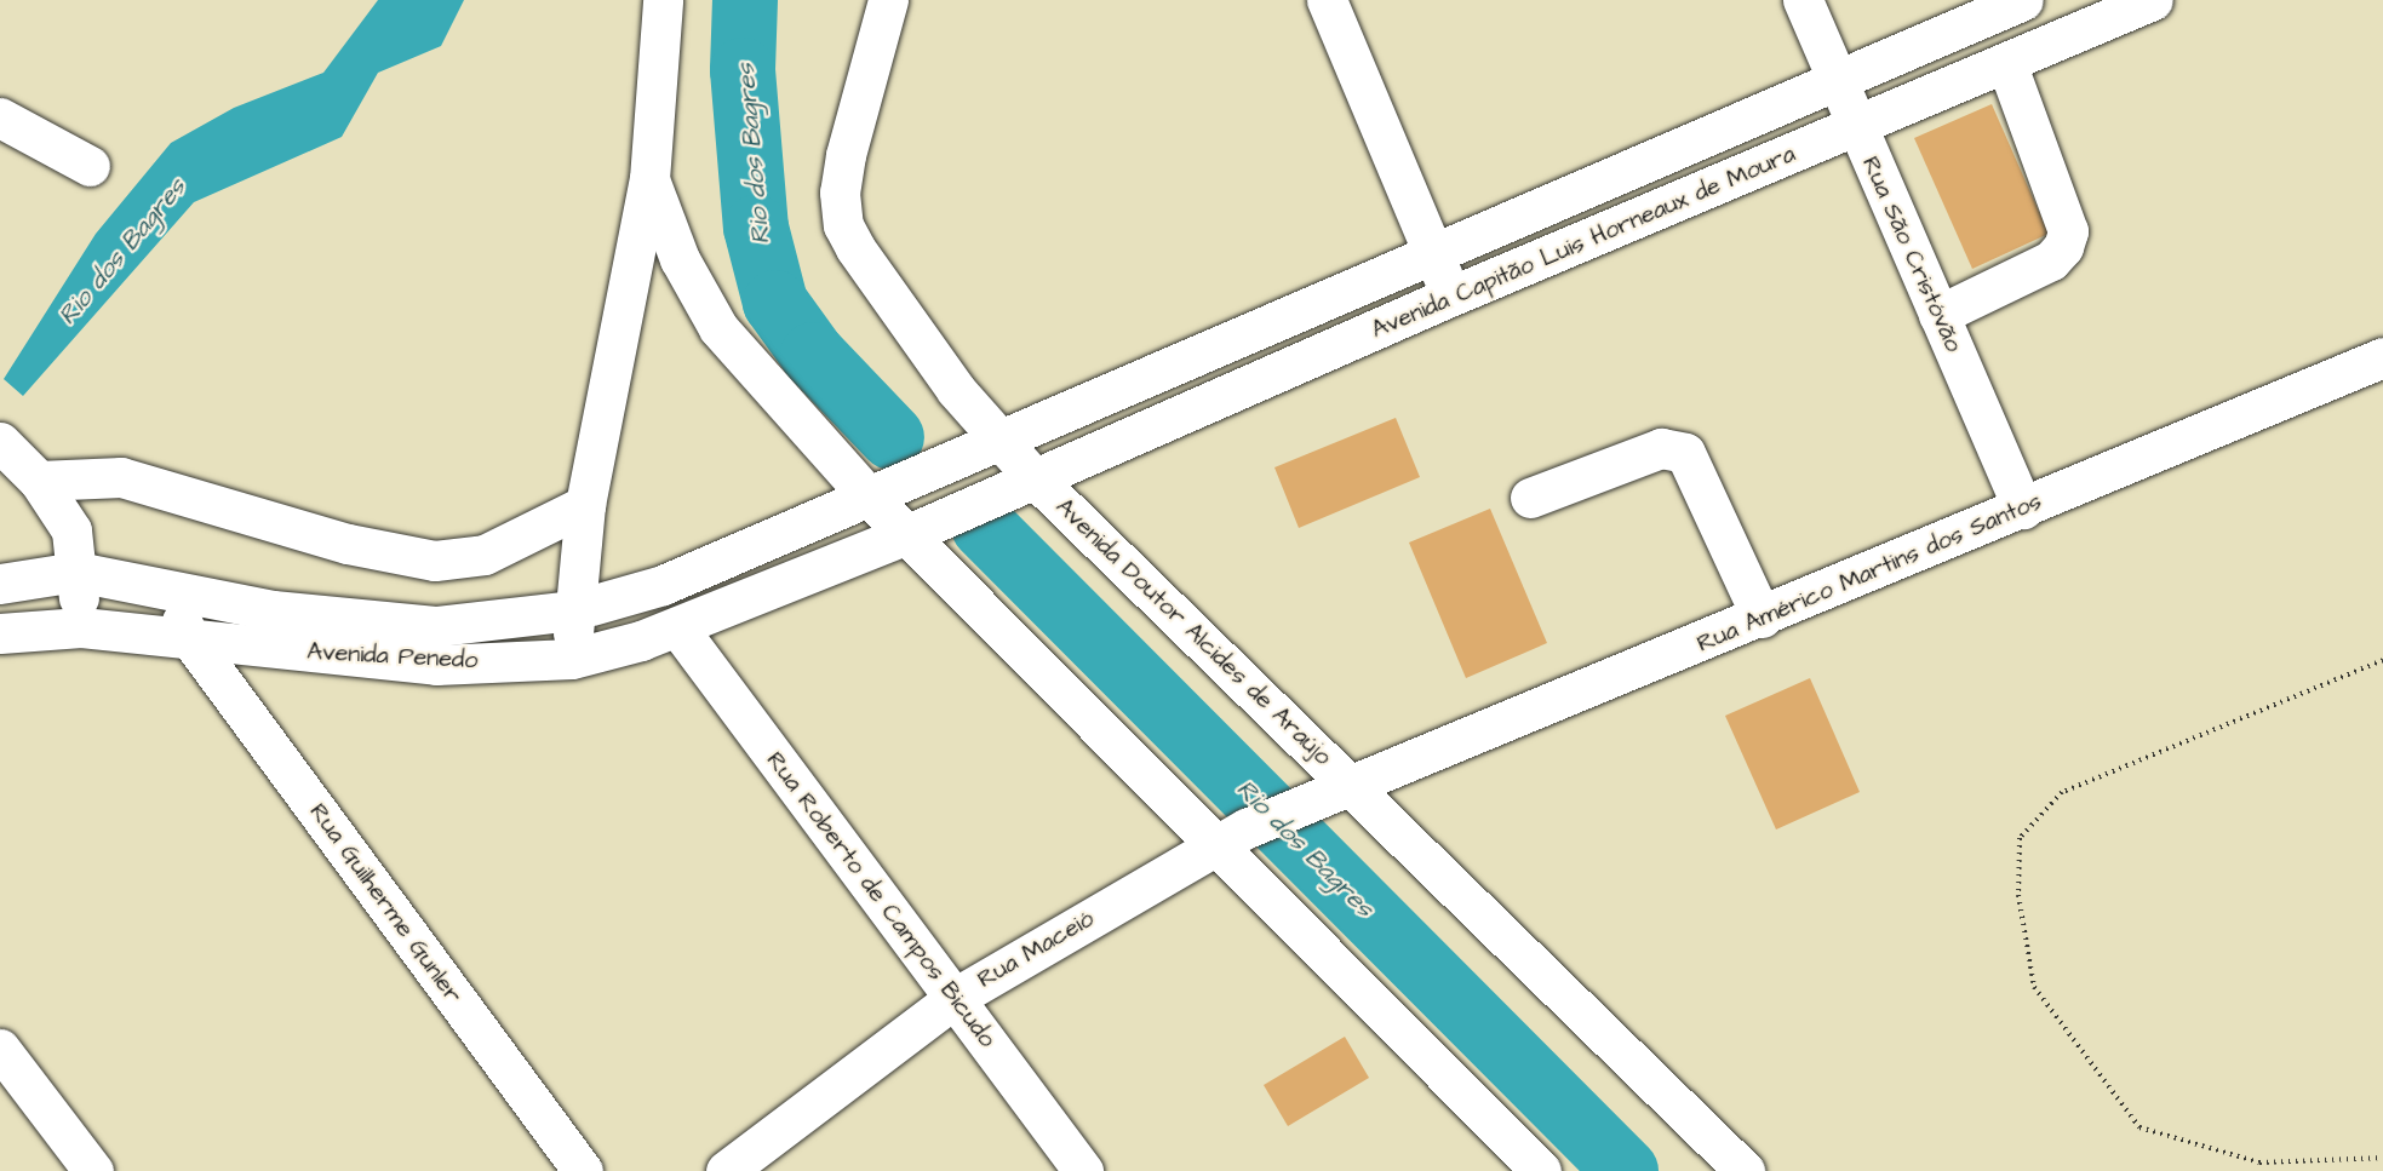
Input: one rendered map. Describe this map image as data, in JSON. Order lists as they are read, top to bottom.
{
  "streets": {
    "street": [
      "Avenida Capitão Luis Horneaux de Moura",
      "Rua São Cristóvão",
      "Rua Américo Martins dos Santos",
      "Avenida Doutor Alcides de Araújo",
      "Avenida Penedo",
      "Rua Roberto de Campos Bicudo",
      "Rua Guilherme Gunler",
      "Rua Maceió"
    ]
  },
  "crossings": [
    ["Avenida Capitão Luis Horneaux de Moura", "Rua São Cristóvão"],
    ["Avenida Capitão Luis Horneaux de Moura", "Avenida Doutor Alcides de Araújo"],
    ["Avenida Capitão Luis Horneaux de Moura", "Avenida Penedo"],
    ["Rua São Cristóvão", "Rua Américo Martins dos Santos"],
    ["Rua Américo Martins dos Santos", "Avenida Doutor Alcides de Araújo"],
    ["Rua Américo Martins dos Santos", "Rua Maceió"],
    ["Avenida Doutor Alcides de Araújo", "Avenida Penedo"],
    ["Avenida Penedo", "Rua Roberto de Campos Bicudo"],
    ["Avenida Penedo", "Rua Guilherme Gunler"],
    ["Rua Roberto de Campos Bicudo", "Rua Maceió"]
  ],
  "water": ["Rio dos Bagres"]
}
